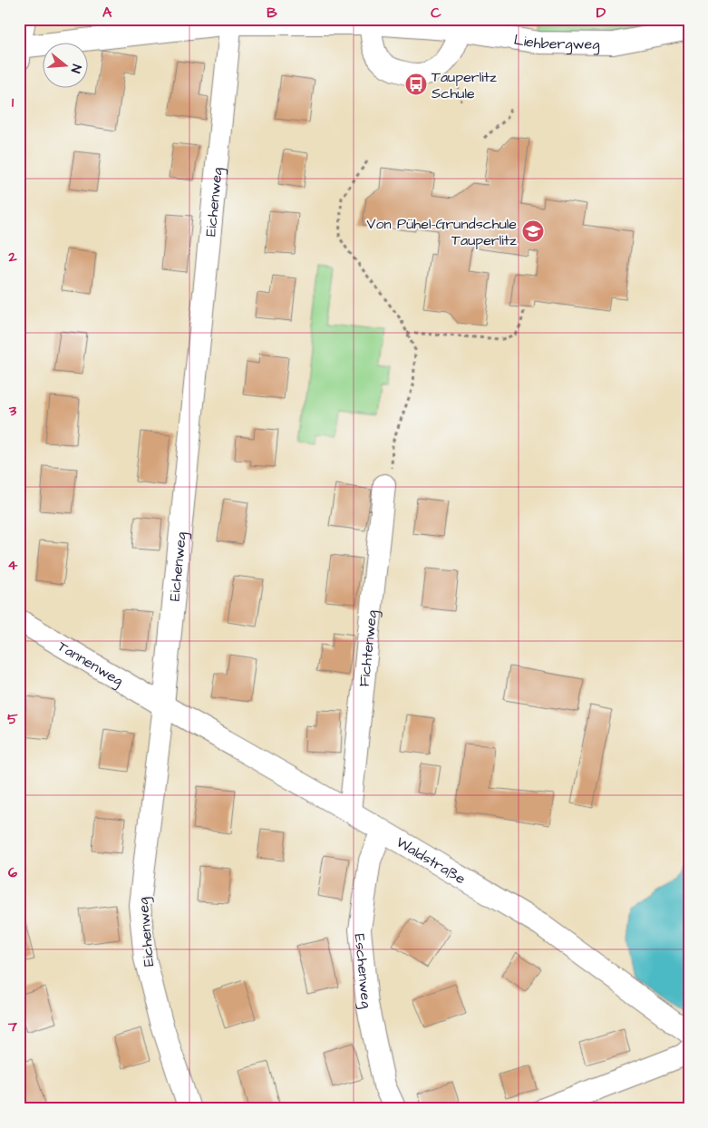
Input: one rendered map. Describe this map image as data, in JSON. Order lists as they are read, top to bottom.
{
  "streets": {
    "street": [
      "Liehbergweg",
      "Eichenweg",
      "Fichtenweg",
      "Tannenweg",
      "Waldstraße",
      "Eschenweg"
    ]
  },
  "crossings": [
    ["Liehbergweg", "Eichenweg"],
    ["Eichenweg", "Tannenweg"],
    ["Eichenweg", "Waldstraße"],
    ["Fichtenweg", "Waldstraße"],
    ["Tannenweg", "Waldstraße"],
    ["Waldstraße", "Eschenweg"]
  ],
  "places": {
    "bus stop": ["Tauperlitz Schule"],
    "school or university": ["Von Pühel-Grundschule Tauperlitz"]
  },
  "north": "right",
  "grid": {
    "columns": [
      "A",
      "B",
      "C",
      "D"
    ],
    "rows": [
      "1",
      "2",
      "3",
      "4",
      "5",
      "6",
      "7"
    ]
  }
}
